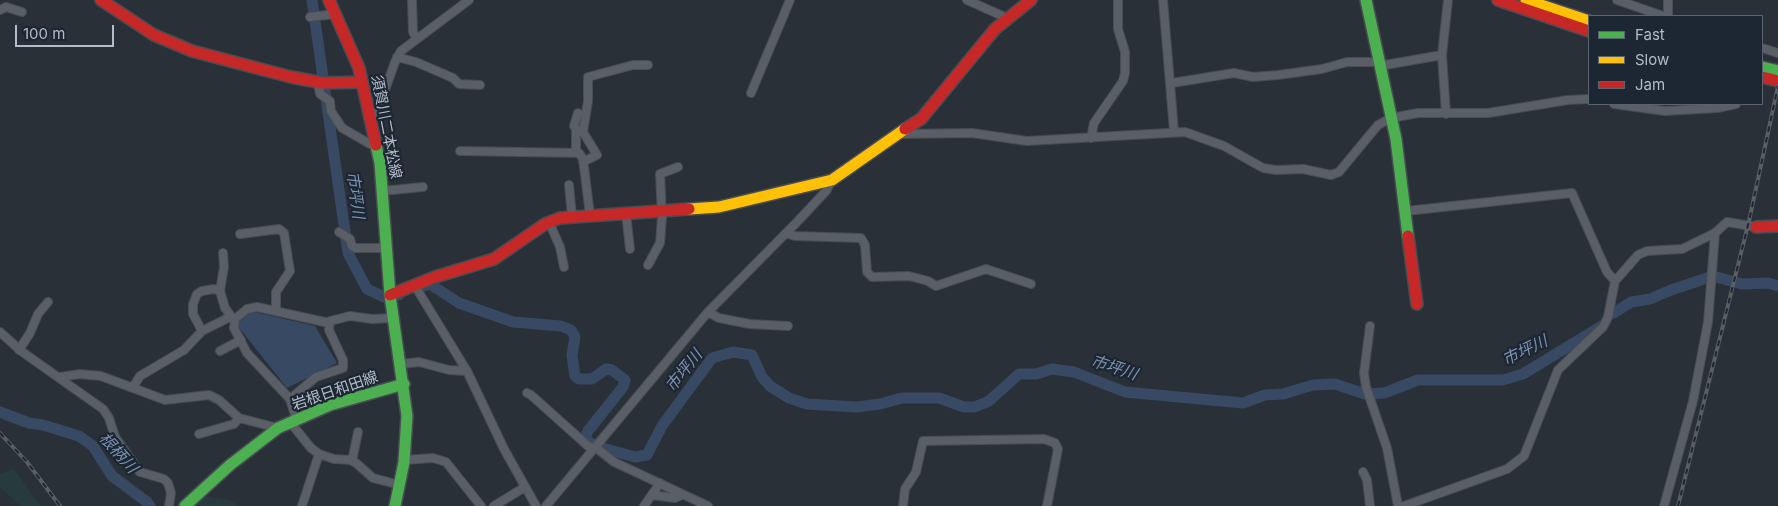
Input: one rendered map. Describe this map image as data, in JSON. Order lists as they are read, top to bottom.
{
  "streets": {
    "main road": ["須賀川二本松線", "岩根日和田線"]
  },
  "crossings": [
    ["須賀川二本松線", "岩根日和田線"]
  ],
  "water": ["市坪川", "根柄川"],
  "legend": ["Fast", "Slow", "Jam"],
  "scale_bar": "100 m"
}
